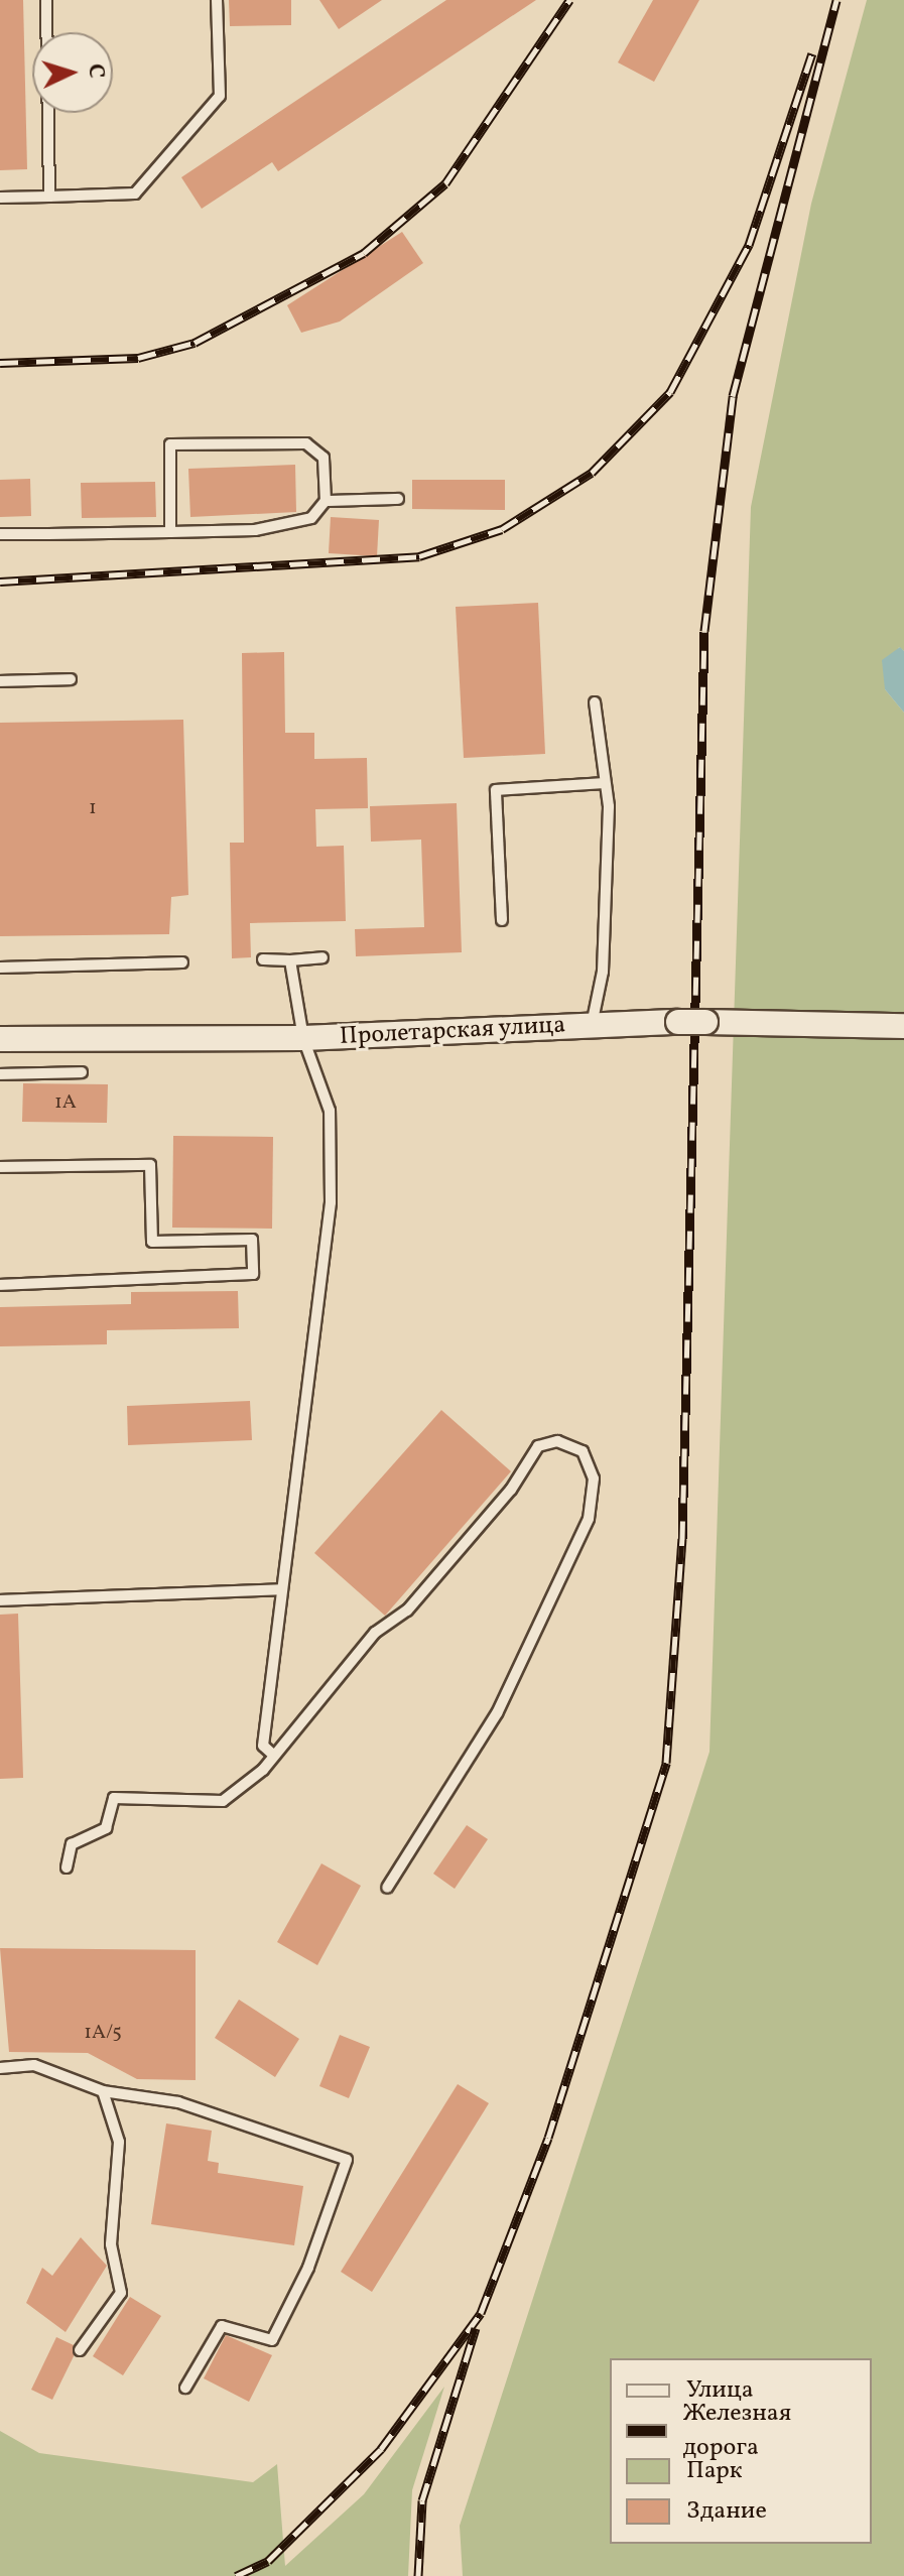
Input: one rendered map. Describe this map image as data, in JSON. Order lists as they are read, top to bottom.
{
  "streets": {
    "street": ["Пролетарская улица"]
  },
  "house_numbers": ["1", "1А", "1А/5"],
  "legend": [
    "Улица",
    "Железная дорога",
    "Парк",
    "Здание"
  ],
  "north": "right"
}
